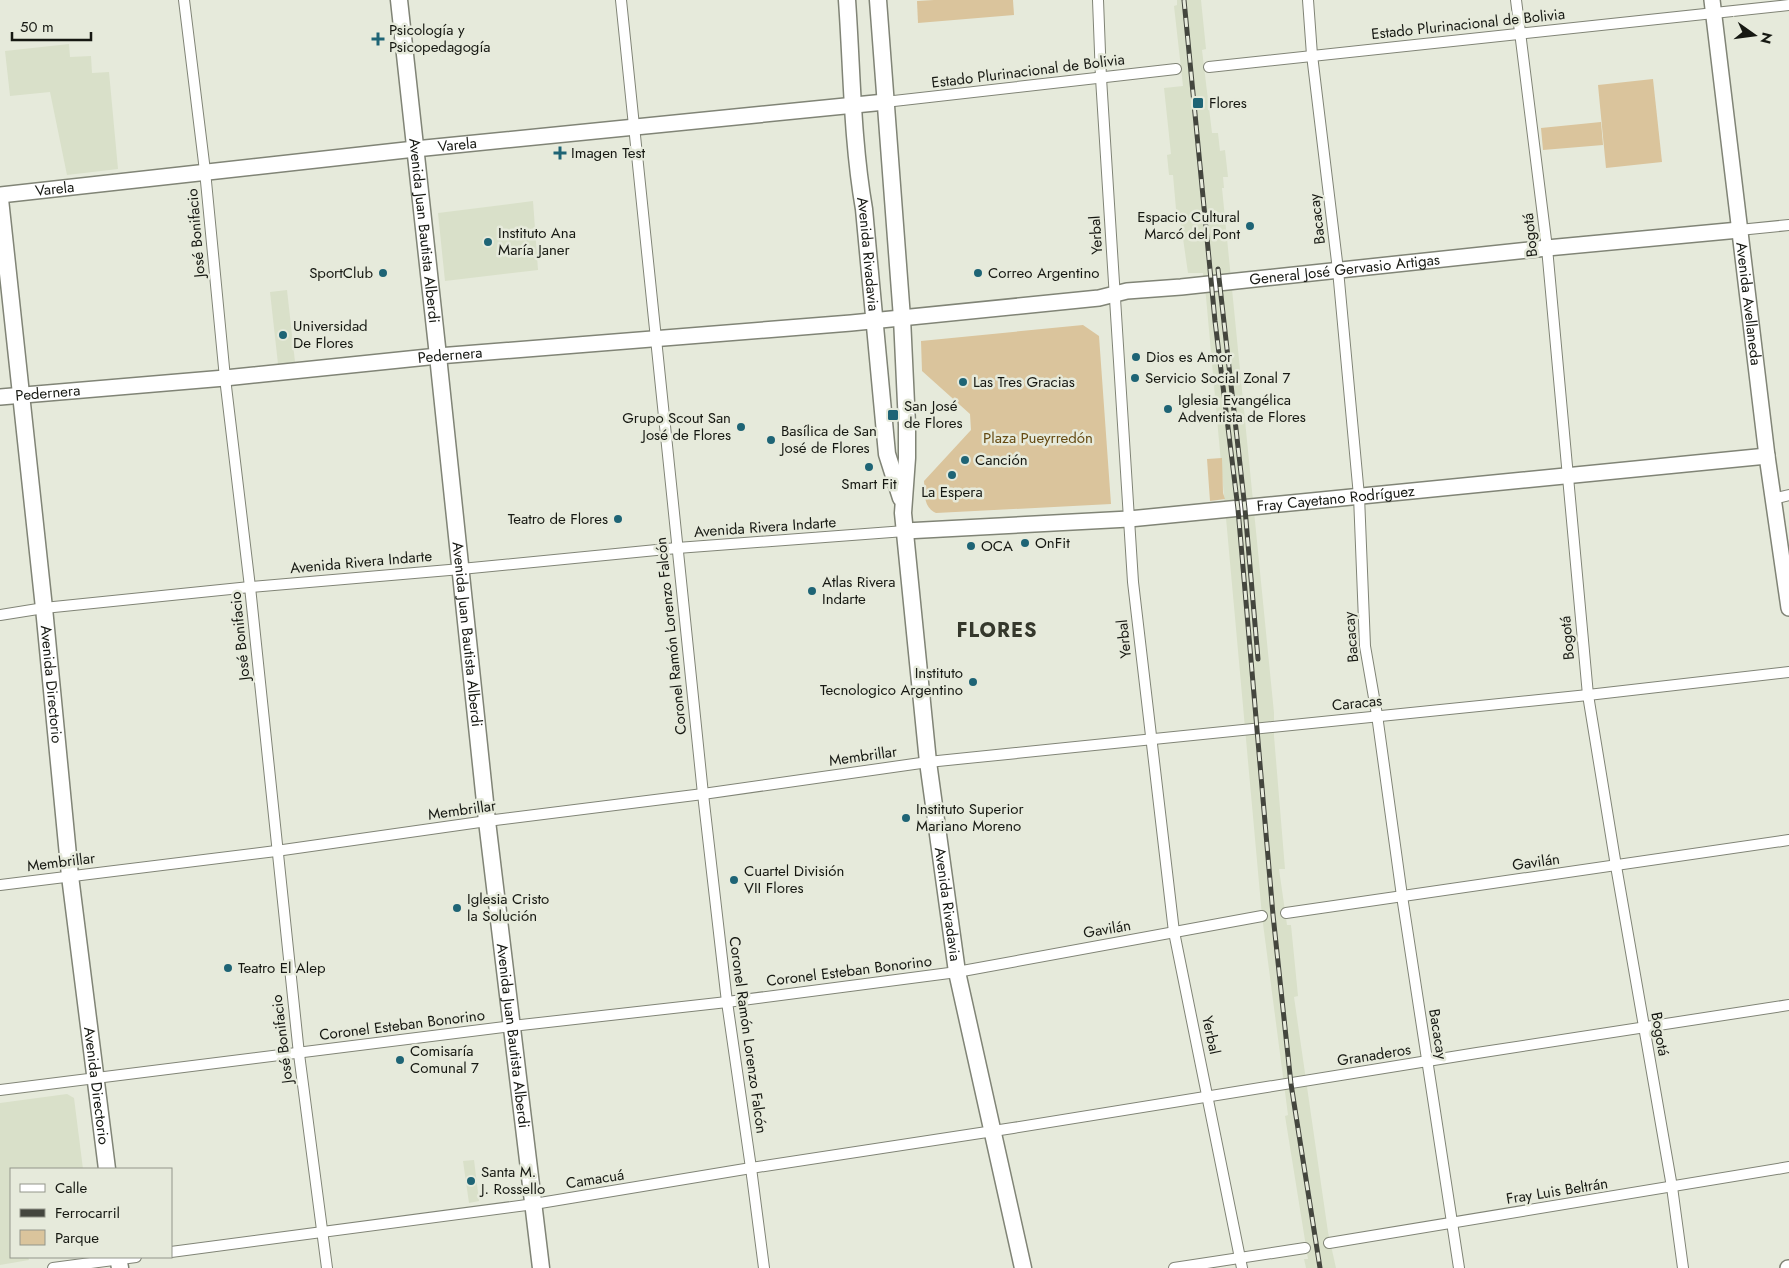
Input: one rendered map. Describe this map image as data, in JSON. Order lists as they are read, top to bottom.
{
  "streets": {
    "main road": ["Avenida Juan Bautista Alberdi", "Avenida Rivadavia", "Avenida Directorio"],
    "street": [
      "Estado Plurinacional de Bolivia",
      "Varela",
      "Bacacay",
      "José Bonifacio",
      "Yerbal",
      "Bogotá",
      "General José Gervasio Artigas",
      "Avenida Avellaneda",
      "Pedernera",
      "Fray Cayetano Rodríguez",
      "Avenida Rivera Indarte",
      "Coronel Ramón Lorenzo Falcón",
      "Caracas",
      "Membrillar",
      "Gavilán",
      "Coronel Esteban Bonorino",
      "Granaderos",
      "Camacuá",
      "Fray Luis Beltrán"
    ]
  },
  "crossings": [
    ["Estado Plurinacional de Bolivia", "Varela"],
    ["Estado Plurinacional de Bolivia", "Bacacay"],
    ["Estado Plurinacional de Bolivia", "Yerbal"],
    ["Estado Plurinacional de Bolivia", "Bogotá"],
    ["Estado Plurinacional de Bolivia", "Avenida Rivadavia"],
    ["Estado Plurinacional de Bolivia", "Avenida Avellaneda"],
    ["Varela", "Avenida Juan Bautista Alberdi"],
    ["Varela", "José Bonifacio"],
    ["Varela", "Avenida Rivadavia"],
    ["Varela", "Coronel Ramón Lorenzo Falcón"],
    ["Bacacay", "General José Gervasio Artigas"],
    ["Bacacay", "Fray Cayetano Rodríguez"],
    ["Bacacay", "Caracas"],
    ["Bacacay", "Gavilán"],
    ["Bacacay", "Granaderos"],
    ["Bacacay", "Fray Luis Beltrán"],
    ["Avenida Juan Bautista Alberdi", "Pedernera"],
    ["Avenida Juan Bautista Alberdi", "Avenida Rivera Indarte"],
    ["Avenida Juan Bautista Alberdi", "Membrillar"],
    ["Avenida Juan Bautista Alberdi", "Coronel Esteban Bonorino"],
    ["Avenida Juan Bautista Alberdi", "Camacuá"],
    ["José Bonifacio", "Pedernera"],
    ["José Bonifacio", "Avenida Rivera Indarte"],
    ["José Bonifacio", "Membrillar"],
    ["José Bonifacio", "Coronel Esteban Bonorino"],
    ["José Bonifacio", "Camacuá"],
    ["Yerbal", "General José Gervasio Artigas"],
    ["Yerbal", "Fray Cayetano Rodríguez"],
    ["Yerbal", "Caracas"],
    ["Yerbal", "Gavilán"],
    ["Yerbal", "Granaderos"],
    ["Bogotá", "General José Gervasio Artigas"],
    ["Bogotá", "Fray Cayetano Rodríguez"],
    ["Bogotá", "Caracas"],
    ["Bogotá", "Gavilán"],
    ["Bogotá", "Granaderos"],
    ["Bogotá", "Fray Luis Beltrán"],
    ["Avenida Rivadavia", "General José Gervasio Artigas"],
    ["Avenida Rivadavia", "Pedernera"],
    ["Avenida Rivadavia", "Fray Cayetano Rodríguez"],
    ["Avenida Rivadavia", "Avenida Rivera Indarte"],
    ["Avenida Rivadavia", "Caracas"],
    ["Avenida Rivadavia", "Membrillar"],
    ["Avenida Rivadavia", "Gavilán"],
    ["Avenida Rivadavia", "Coronel Esteban Bonorino"],
    ["Avenida Rivadavia", "Granaderos"],
    ["Avenida Rivadavia", "Camacuá"],
    ["General José Gervasio Artigas", "Avenida Avellaneda"],
    ["General José Gervasio Artigas", "Pedernera"],
    ["Avenida Avellaneda", "Fray Cayetano Rodríguez"],
    ["Pedernera", "Coronel Ramón Lorenzo Falcón"],
    ["Pedernera", "Avenida Directorio"],
    ["Fray Cayetano Rodríguez", "Avenida Rivera Indarte"],
    ["Avenida Rivera Indarte", "Coronel Ramón Lorenzo Falcón"],
    ["Avenida Rivera Indarte", "Avenida Directorio"],
    ["Coronel Ramón Lorenzo Falcón", "Membrillar"],
    ["Coronel Ramón Lorenzo Falcón", "Coronel Esteban Bonorino"],
    ["Coronel Ramón Lorenzo Falcón", "Camacuá"],
    ["Avenida Directorio", "Membrillar"],
    ["Avenida Directorio", "Coronel Esteban Bonorino"],
    ["Caracas", "Membrillar"],
    ["Gavilán", "Coronel Esteban Bonorino"],
    ["Granaderos", "Camacuá"]
  ],
  "districts": ["FLORES"],
  "parks": ["Plaza Pueyrredón"],
  "places": {
    "health": ["Psicología y Psicopedagogía", "Imagen Test"],
    "transit": ["Flores", "San José de Flores"],
    "other": [
      "Espacio Cultural Marcó del Pont",
      "Instituto Ana María Janer",
      "SportClub",
      "Correo Argentino",
      "Universidad De Flores",
      "Dios es Amor",
      "Servicio Social Zonal 7",
      "Las Tres Gracias",
      "Iglesia Evangélica Adventista de Flores",
      "Grupo Scout San José de Flores",
      "Basílica de San José de Flores",
      "Canción",
      "Smart Fit",
      "La Espera",
      "Teatro de Flores",
      "OnFit",
      "OCA",
      "Atlas Rivera Indarte",
      "Instituto Tecnologico Argentino",
      "Instituto Superior Mariano Moreno",
      "Cuartel División VII Flores",
      "Iglesia Cristo la Solución",
      "Teatro El Alep",
      "Comisaría Comunal 7",
      "Santa M. J. Rossello"
    ]
  },
  "legend": ["Calle", "Ferrocarril", "Parque"],
  "scale_bar": "50 m",
  "north": "right"
}
